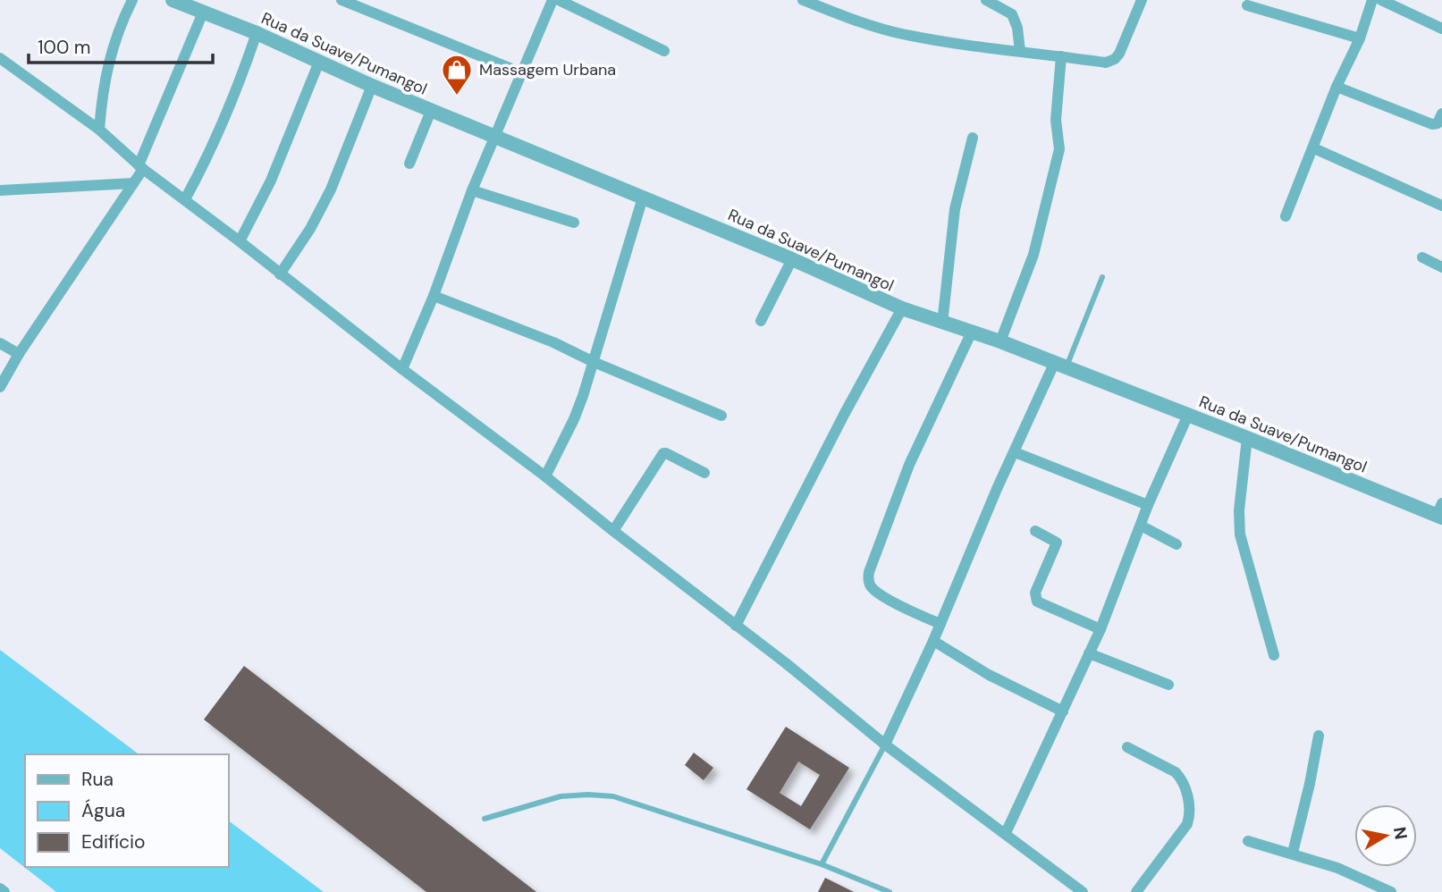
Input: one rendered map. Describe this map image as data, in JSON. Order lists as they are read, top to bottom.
{
  "streets": {
    "street": ["Rua da Suave/Pumangol"]
  },
  "places": {
    "shop": ["Massagem Urbana"]
  },
  "legend": ["Rua", "Água", "Edifício"],
  "scale_bar": "100 m",
  "north": "right"
}
